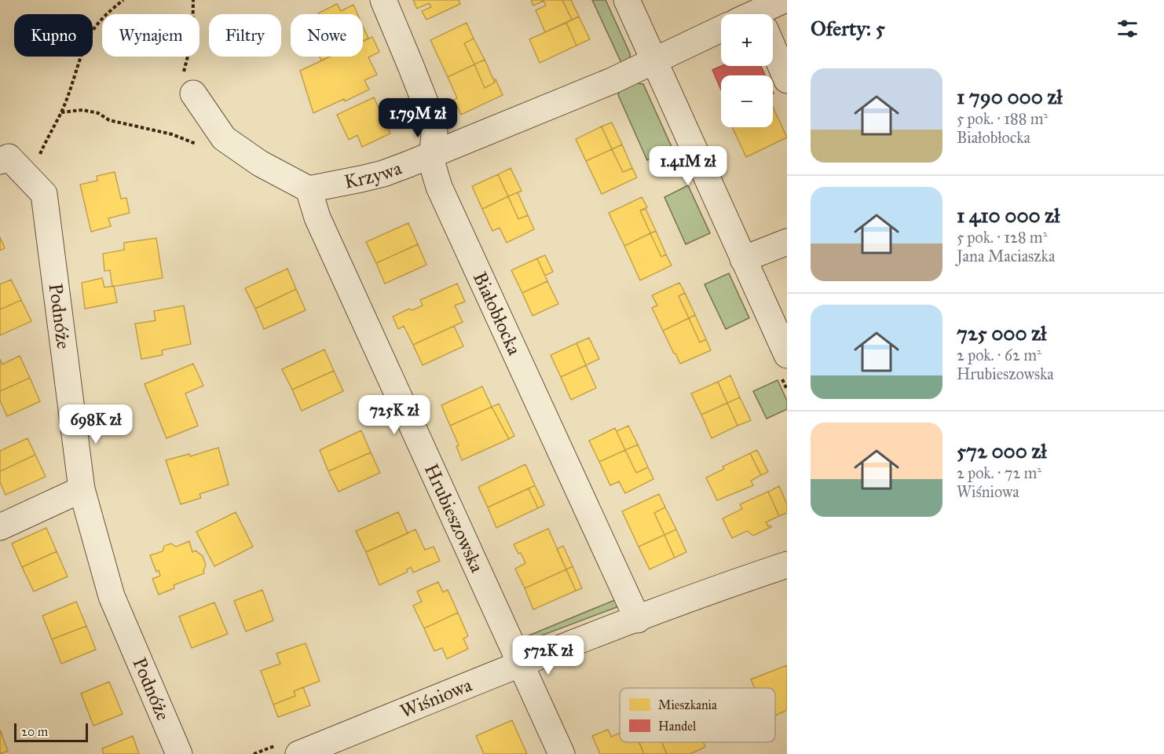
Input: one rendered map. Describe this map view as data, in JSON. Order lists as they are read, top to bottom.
{
  "streets": {
    "street": [
      "Krzywa",
      "Białobłocka",
      "Podnóże",
      "Hrubieszowska",
      "Wiśniowa"
    ]
  },
  "crossings": [
    ["Krzywa", "Białobłocka"],
    ["Krzywa", "Hrubieszowska"],
    ["Białobłocka", "Wiśniowa"],
    ["Hrubieszowska", "Wiśniowa"]
  ],
  "legend": ["Mieszkania", "Handel"],
  "scale_bar": "20 m",
  "page": {
    "heading": "Oferty: 5",
    "map_buttons": ["+", "−"],
    "chip": [
      "Kupno",
      "Wynajem",
      "Filtry",
      "Nowe"
    ],
    "list": [
      {
        "name": "1 790 000 zł",
        "note": "5 pok. · 188 m² · Białobłocka"
      },
      {
        "name": "1 410 000 zł",
        "note": "5 pok. · 128 m² · Jana Maciaszka"
      },
      {
        "name": "725 000 zł",
        "note": "2 pok. · 62 m² · Hrubieszowska"
      },
      {
        "name": "572 000 zł",
        "note": "2 pok. · 72 m² · Wiśniowa"
      }
    ],
    "price": [
      "1.79M zł",
      "1.41M zł",
      "725K zł",
      "698K zł",
      "572K zł"
    ],
    "scale": "20 m"
  }
}
